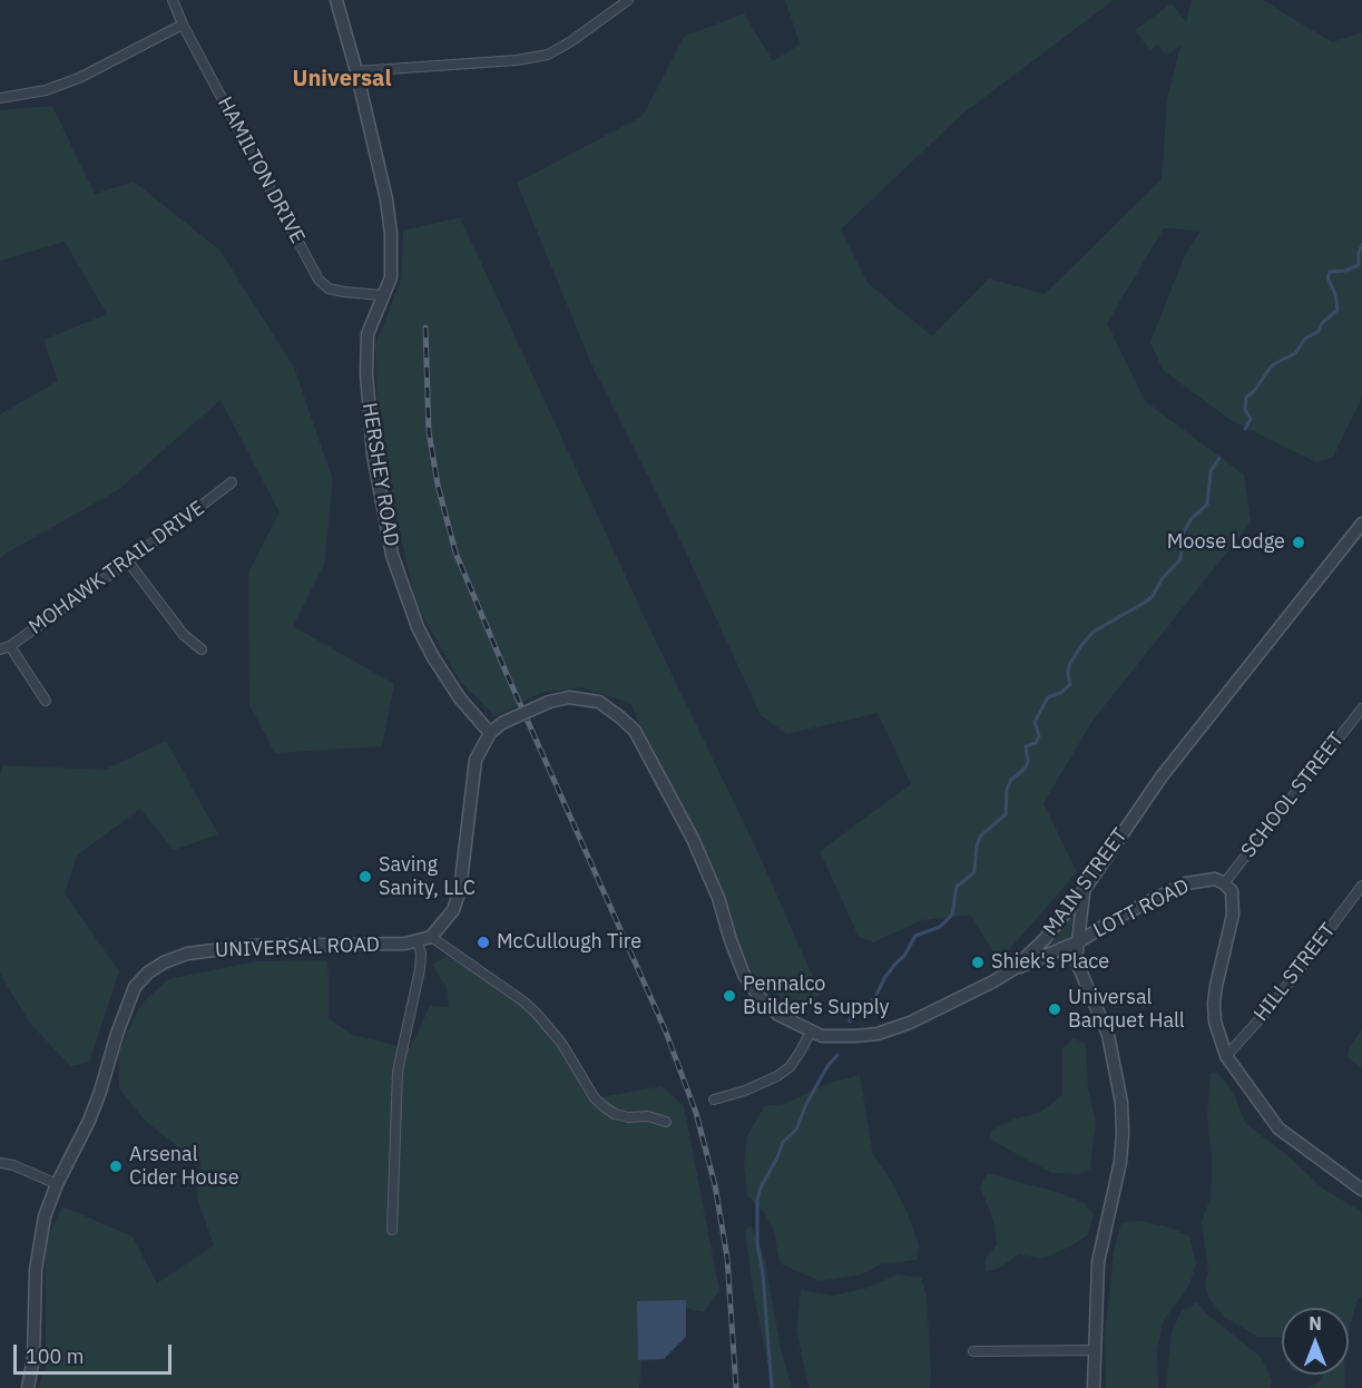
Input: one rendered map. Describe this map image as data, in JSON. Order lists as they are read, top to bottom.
{
  "streets": {
    "street": [
      "HAMILTON DRIVE",
      "HERSHEY ROAD",
      "MOHAWK TRAIL DRIVE",
      "SCHOOL STREET",
      "MAIN STREET",
      "LOTT ROAD",
      "UNIVERSAL ROAD",
      "HILL STREET"
    ]
  },
  "crossings": [
    ["HAMILTON DRIVE", "HERSHEY ROAD"],
    ["HERSHEY ROAD", "MAIN STREET"],
    ["HERSHEY ROAD", "UNIVERSAL ROAD"],
    ["SCHOOL STREET", "LOTT ROAD"],
    ["MAIN STREET", "LOTT ROAD"],
    ["MAIN STREET", "UNIVERSAL ROAD"]
  ],
  "districts": ["Universal"],
  "places": [
    "Moose Lodge",
    "Saving Sanity, LLC",
    "McCullough Tire",
    "Shiek's Place",
    "Pennalco Builder's Supply",
    "Universal Banquet Hall",
    "Arsenal Cider House"
  ],
  "scale_bar": "100 m",
  "north": "top"
}
